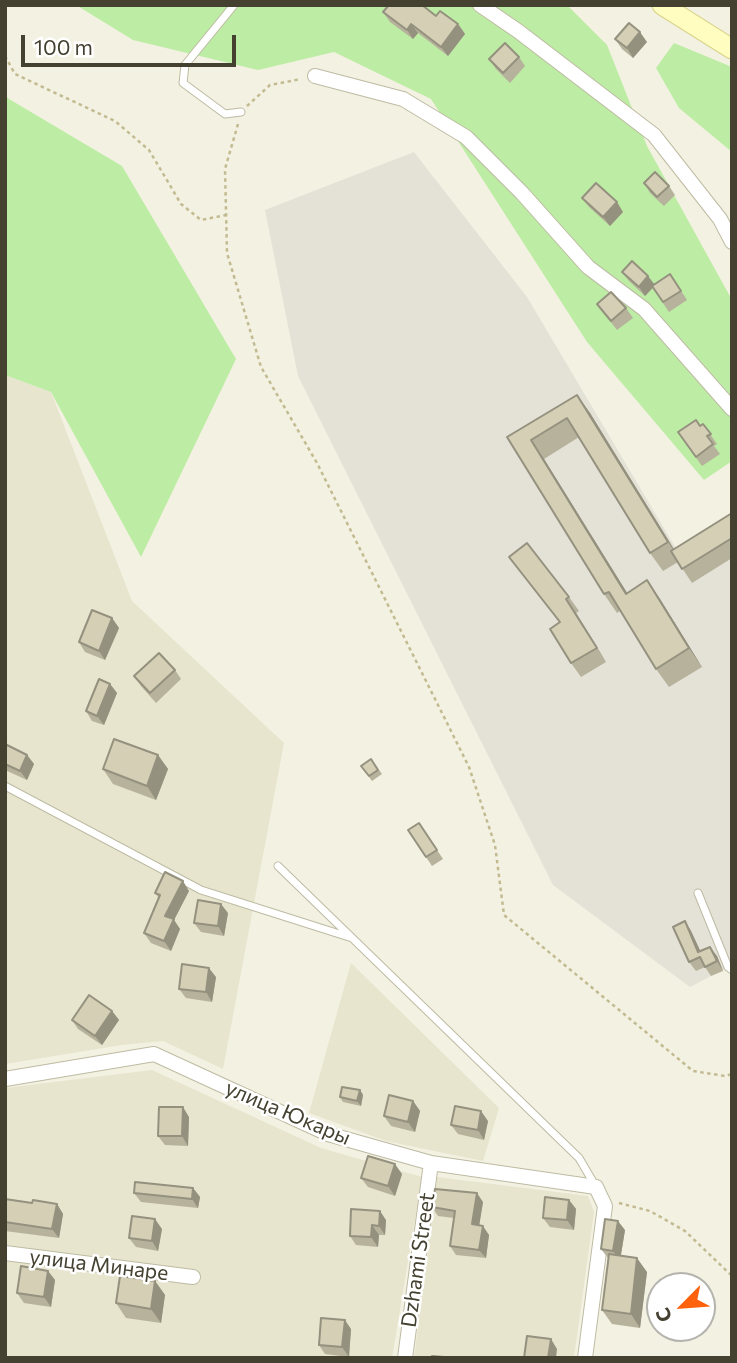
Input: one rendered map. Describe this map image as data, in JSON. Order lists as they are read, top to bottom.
{
  "streets": {
    "street": ["улица Юкары", "Dzhami Street", "улица Минаре"]
  },
  "crossings": [
    ["улица Юкары", "Dzhami Street"]
  ],
  "scale_bar": "100 m",
  "north": "bottom left"
}
